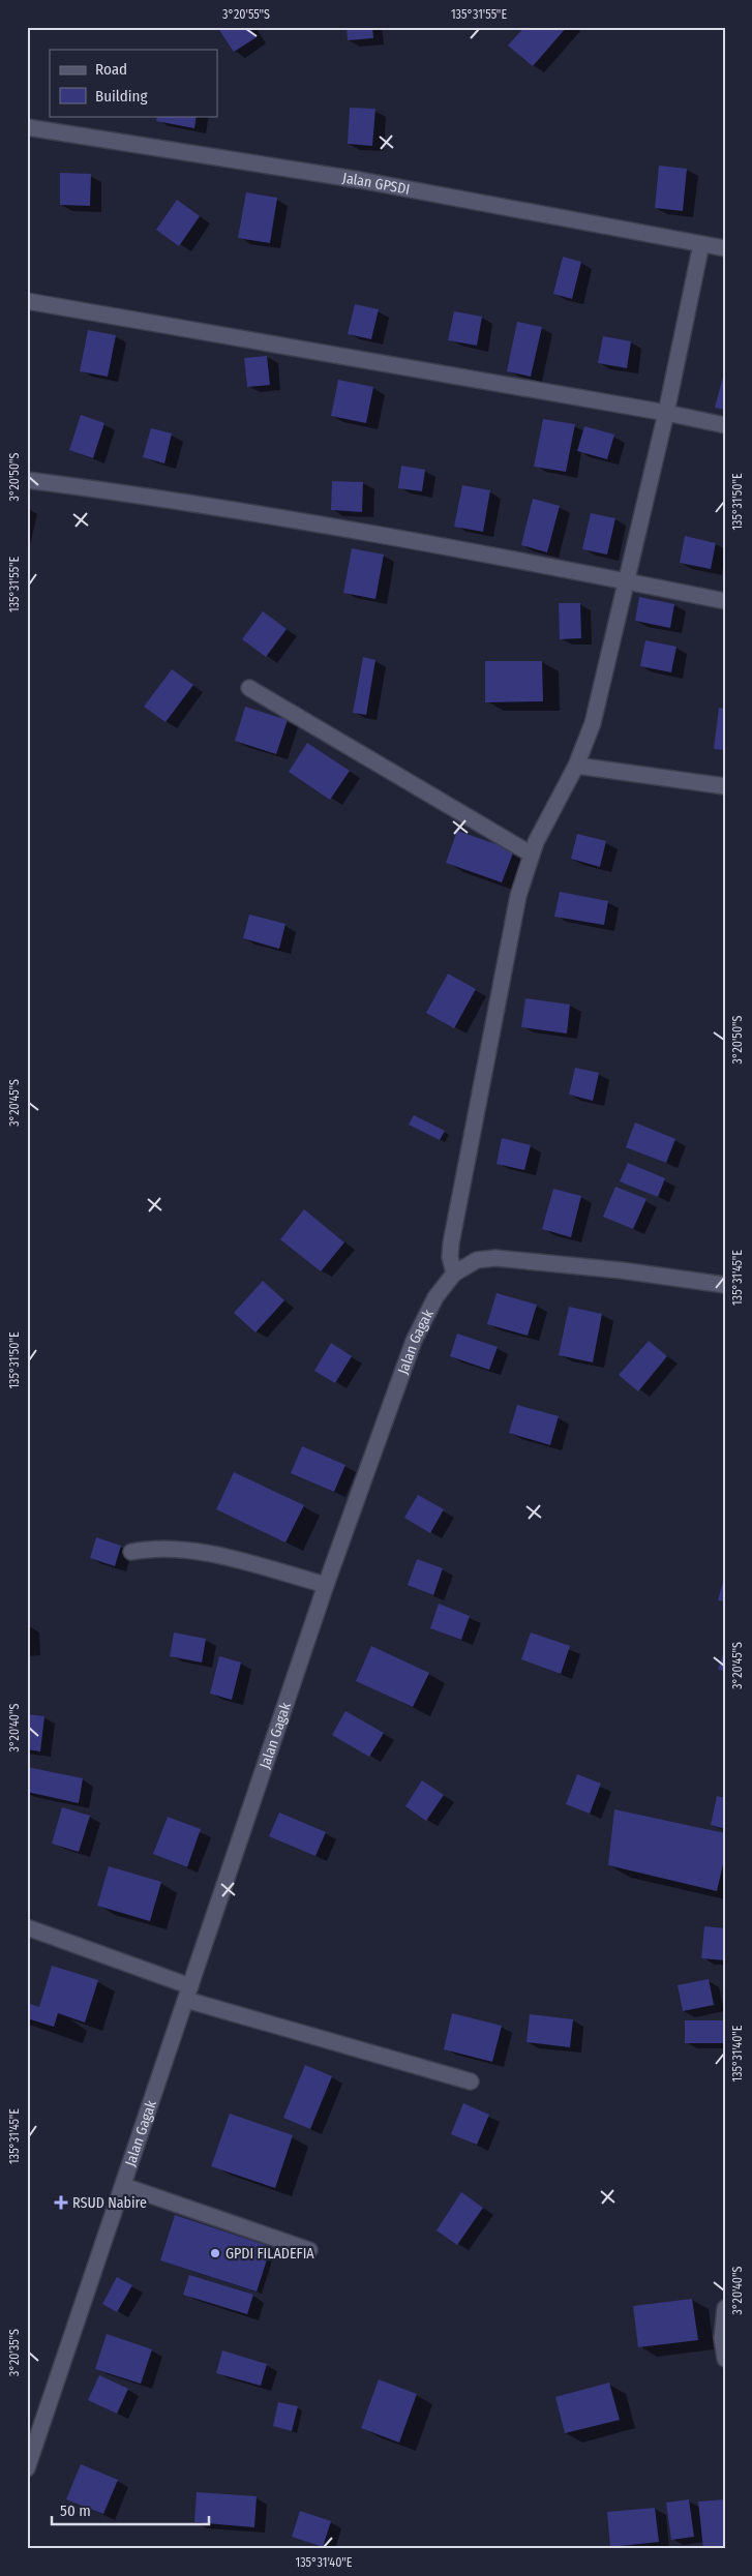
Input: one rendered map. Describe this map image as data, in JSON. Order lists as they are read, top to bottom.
{
  "streets": {
    "street": ["Jalan GPSDI", "Jalan Gagak"]
  },
  "places": {
    "health": ["RSUD Nabire"],
    "other": ["GPDI FILADEFIA"]
  },
  "legend": ["Road", "Building"],
  "scale_bar": "50 m",
  "coordinates": [
    "3°20'55\"S",
    "135°31'55\"E",
    "3°20'50\"S",
    "135°31'50\"E",
    "3°20'45\"S",
    "135°31'45\"E",
    "3°20'40\"S",
    "135°31'40\"E",
    "3°20'35\"S"
  ]
}
